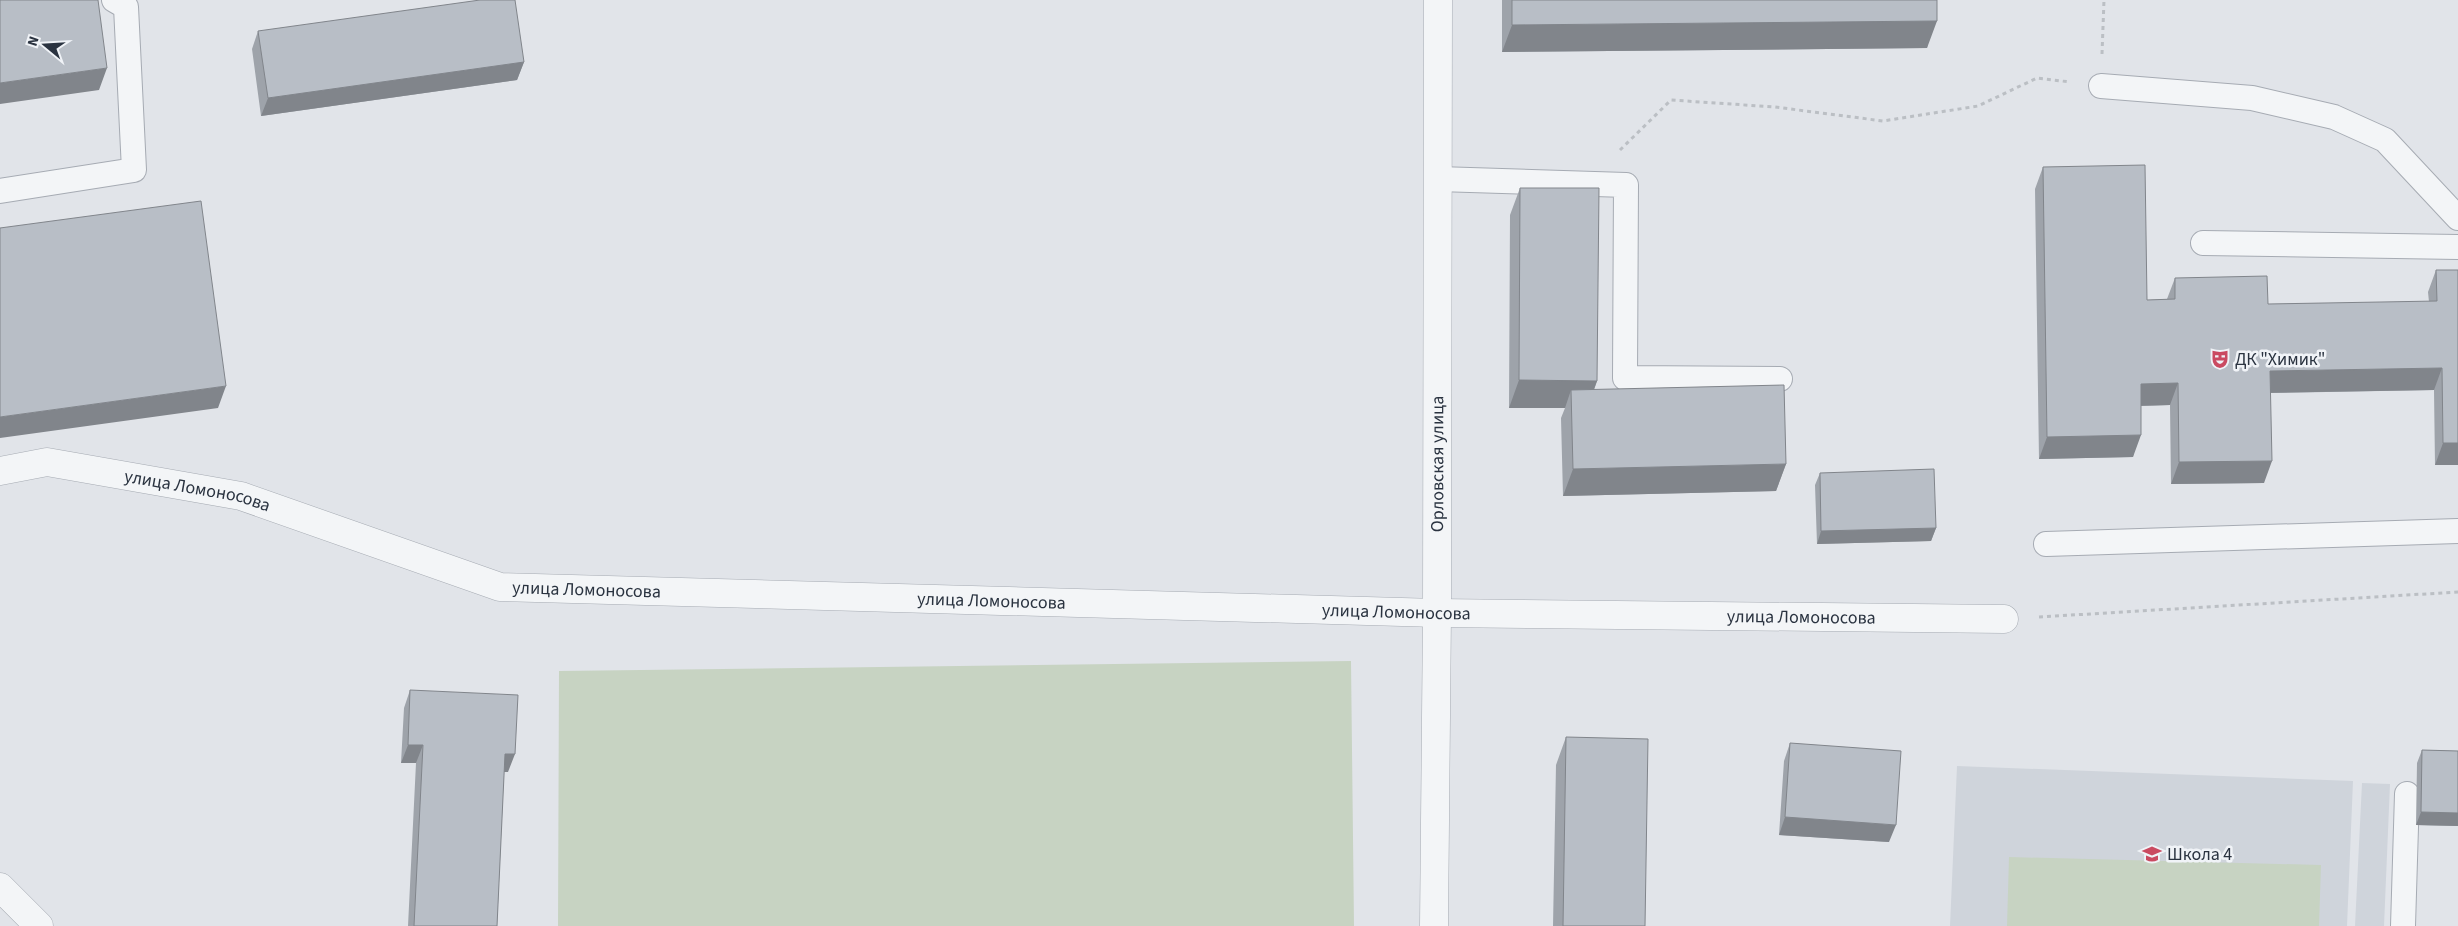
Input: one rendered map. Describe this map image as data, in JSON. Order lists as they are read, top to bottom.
{
  "streets": {
    "street": ["Орловская улица", "улица Ломоносова"]
  },
  "crossings": [
    ["Орловская улица", "улица Ломоносова"]
  ],
  "places": {
    "theatre": ["ДК \"Химик\""],
    "school or university": ["Школа 4"]
  },
  "north": "left"
}
